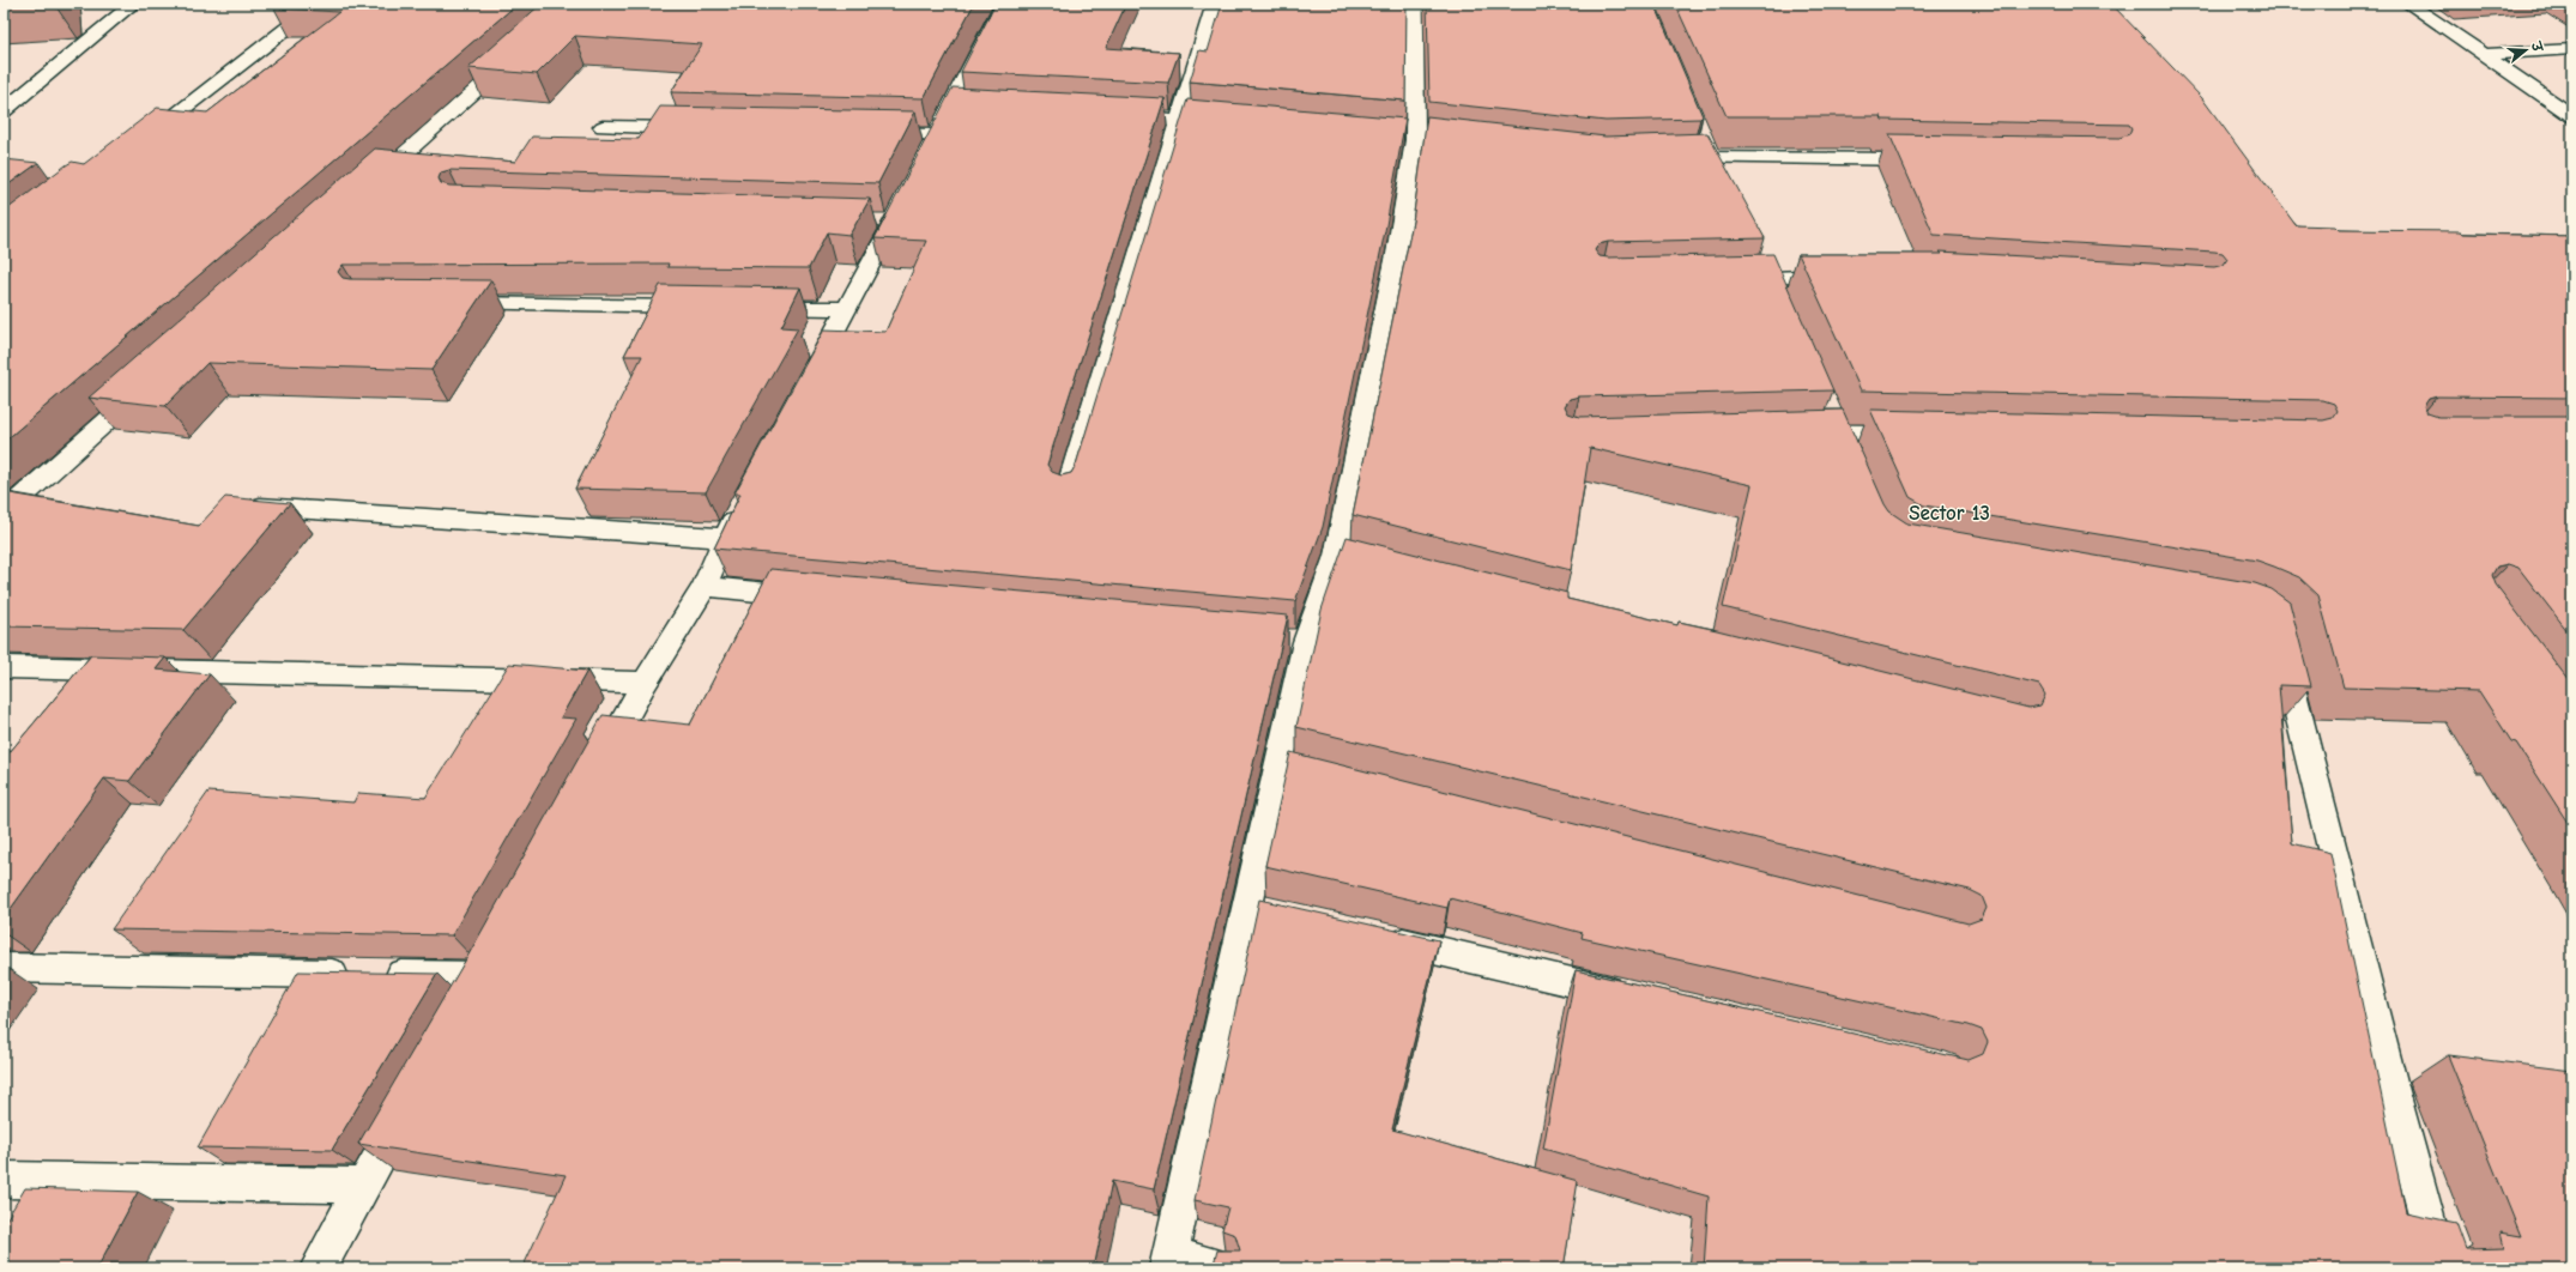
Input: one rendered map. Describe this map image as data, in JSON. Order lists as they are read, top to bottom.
{
  "districts": ["Sector 13"],
  "north": "right"
}
